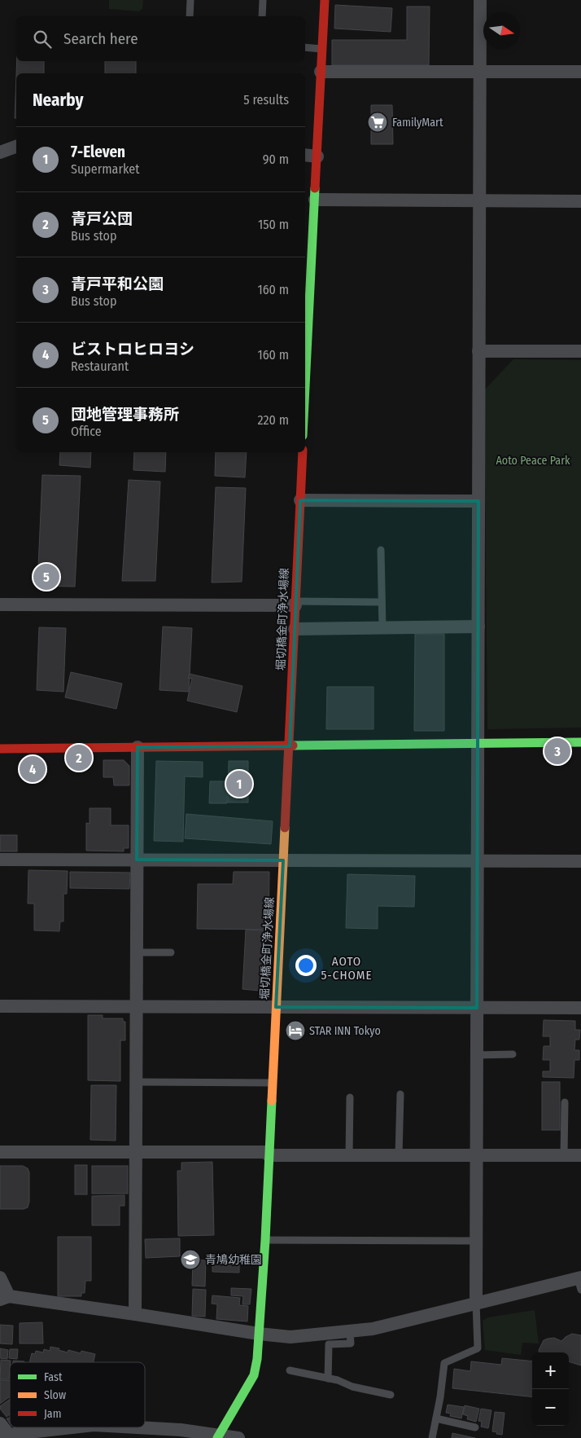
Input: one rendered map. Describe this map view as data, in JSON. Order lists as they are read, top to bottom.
{
  "streets": {
    "street": ["堀切橋金町浄水場線"]
  },
  "districts": ["AOTO 5-CHOME"],
  "parks": ["Aoto Peace Park"],
  "places": {
    "supermarket": ["FamilyMart"],
    "hotel": ["STAR INN Tokyo"],
    "school or university": ["青鳩幼稚園"]
  },
  "legend": ["Fast", "Slow", "Jam"],
  "north": "right",
  "page": {
    "search": "Search here",
    "heading": ["Nearby", "5 results"],
    "list": [
      {
        "mark": "1",
        "name": "7-Eleven",
        "note": "Supermarket",
        "value": "90 m"
      },
      {
        "mark": "2",
        "name": "青戸公団",
        "note": "Bus stop",
        "value": "150 m"
      },
      {
        "mark": "3",
        "name": "青戸平和公園",
        "note": "Bus stop",
        "value": "160 m"
      },
      {
        "mark": "4",
        "name": "ビストロヒロヨシ",
        "note": "Restaurant",
        "value": "160 m"
      },
      {
        "mark": "5",
        "name": "団地管理事務所",
        "note": "Office",
        "value": "220 m"
      }
    ],
    "pins": [
      "5",
      "3",
      "2",
      "4",
      "1"
    ],
    "map_buttons": ["+", "−"]
  }
}
